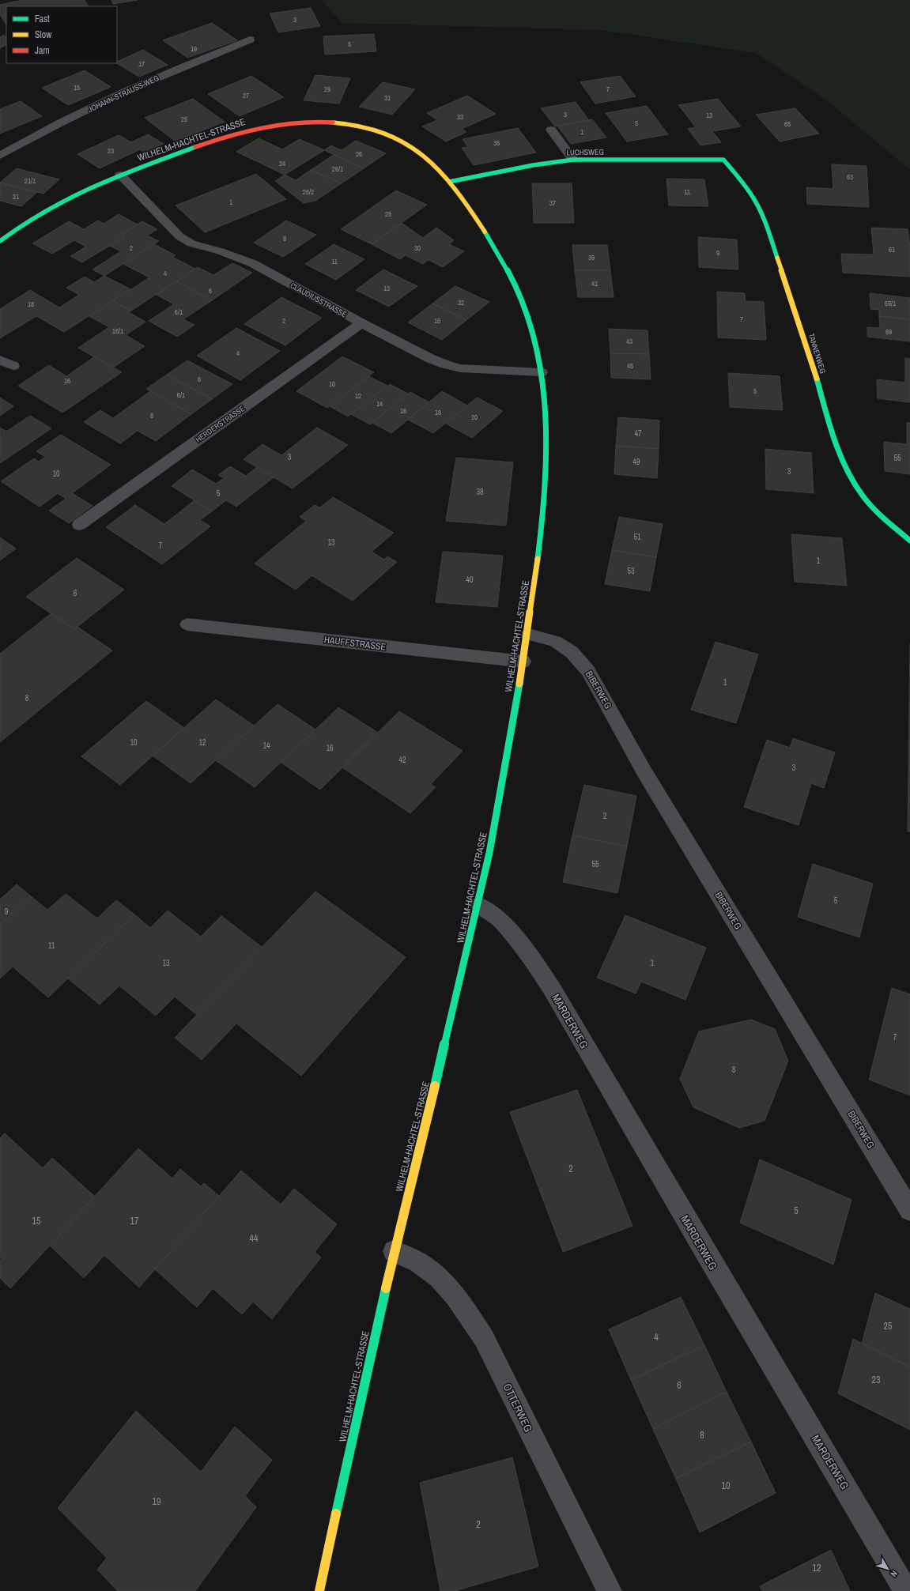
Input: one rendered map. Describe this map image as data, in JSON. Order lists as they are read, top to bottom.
{
  "streets": {
    "street": [
      "JOHANN-STRAUSS-WEG",
      "WILHELM-HACHTEL-STRASSE",
      "LUCHSWEG",
      "CLAUDIUSSTRASSE",
      "TANNENWEG",
      "HERDERSTRASSE",
      "HAUFFSTRASSE",
      "BIBERWEG",
      "MARDERWEG",
      "OTTERWEG"
    ]
  },
  "crossings": [
    ["WILHELM-HACHTEL-STRASSE", "LUCHSWEG"],
    ["WILHELM-HACHTEL-STRASSE", "CLAUDIUSSTRASSE"],
    ["WILHELM-HACHTEL-STRASSE", "HAUFFSTRASSE"],
    ["WILHELM-HACHTEL-STRASSE", "BIBERWEG"],
    ["WILHELM-HACHTEL-STRASSE", "MARDERWEG"],
    ["WILHELM-HACHTEL-STRASSE", "OTTERWEG"],
    ["LUCHSWEG", "TANNENWEG"],
    ["CLAUDIUSSTRASSE", "HERDERSTRASSE"]
  ],
  "house_numbers": [
    "3",
    "5",
    "19",
    "17",
    "15",
    "29",
    "7",
    "27",
    "31",
    "3",
    "13",
    "33",
    "25",
    "5",
    "65",
    "1",
    "35",
    "23",
    "26",
    "24",
    "26/1",
    "63",
    "21/1",
    "26/2",
    "11",
    "21",
    "1",
    "37",
    "28",
    "9",
    "2",
    "30",
    "61",
    "9",
    "39",
    "11",
    "4",
    "41",
    "13",
    "6",
    "32",
    "59/1",
    "18",
    "6/1",
    "7",
    "2",
    "15",
    "16/1",
    "59",
    "43",
    "4",
    "45",
    "6",
    "16",
    "10",
    "5",
    "6/1",
    "12",
    "14",
    "16",
    "18",
    "8",
    "20",
    "47",
    "3",
    "55",
    "49",
    "3",
    "10",
    "38",
    "5",
    "51",
    "13",
    "7",
    "1",
    "53",
    "40",
    "6",
    "1",
    "8",
    "10",
    "12",
    "14",
    "16",
    "42",
    "3",
    "2",
    "55",
    "5",
    "9",
    "11",
    "13",
    "1",
    "7",
    "8",
    "2",
    "5",
    "15",
    "17",
    "44",
    "25",
    "4",
    "23",
    "6",
    "8",
    "10",
    "19",
    "2",
    "12"
  ],
  "legend": ["Fast", "Slow", "Jam"],
  "north": "bottom right"
}
